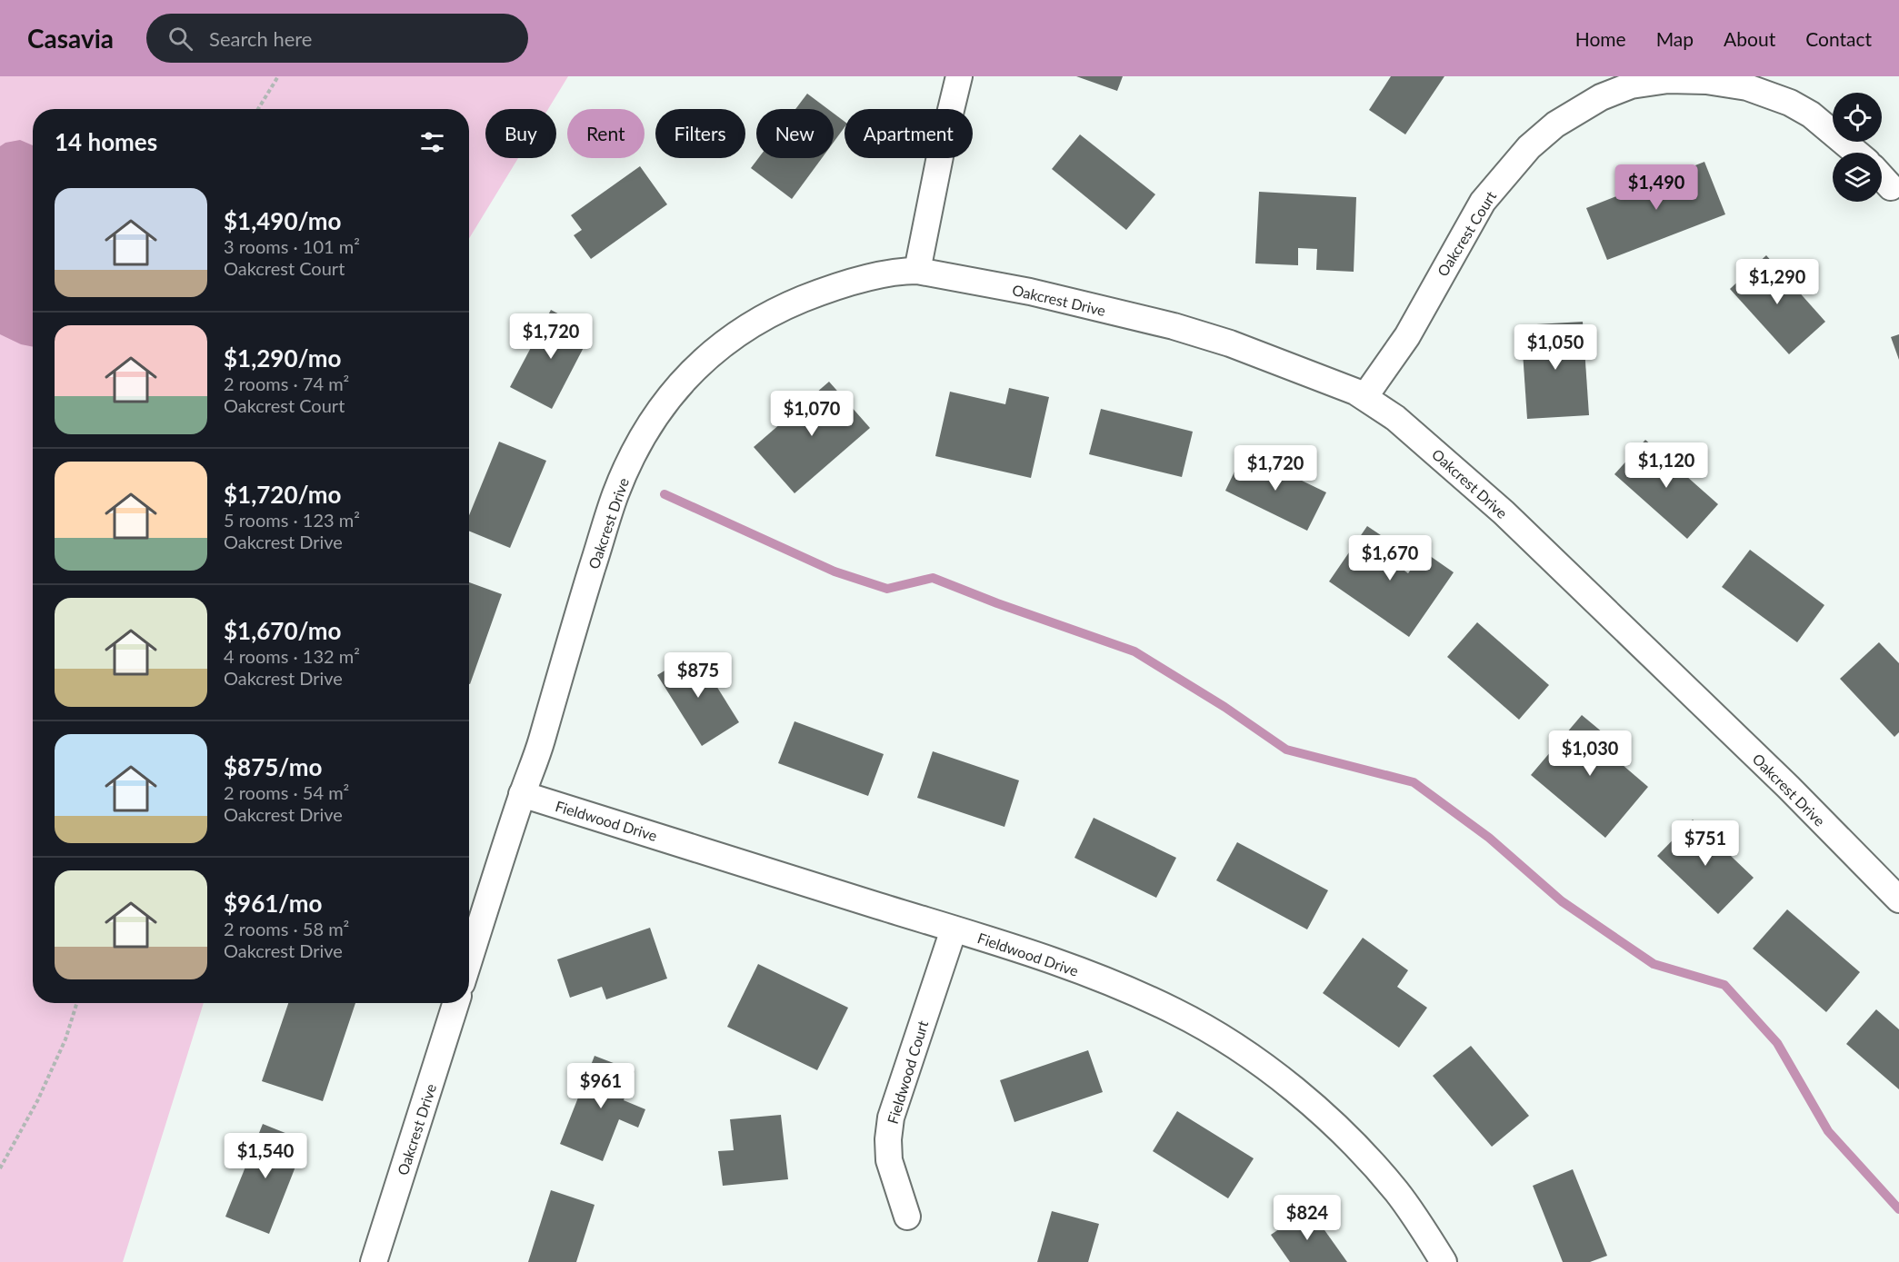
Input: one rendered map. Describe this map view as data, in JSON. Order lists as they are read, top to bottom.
{
  "streets": {
    "street": [
      "Oakcrest Court",
      "Oakcrest Drive",
      "Fieldwood Drive",
      "Fieldwood Court"
    ]
  },
  "crossings": [
    ["Oakcrest Court", "Oakcrest Drive"],
    ["Oakcrest Drive", "Fieldwood Drive"],
    ["Fieldwood Drive", "Fieldwood Court"]
  ],
  "page": {
    "header": "Casavia",
    "search": "Search here",
    "nav": [
      "Home",
      "Map",
      "About",
      "Contact"
    ],
    "chip": [
      "Buy",
      "Rent",
      "Filters",
      "New",
      "Apartment"
    ],
    "heading": "14 homes",
    "price": [
      "$1,490",
      "$1,290",
      "$1,720",
      "$1,050",
      "$1,070",
      "$1,120",
      "$1,720",
      "$1,670",
      "$875",
      "$1,030",
      "$751",
      "$961",
      "$1,540",
      "$824"
    ],
    "list": [
      {
        "name": "$1,490/mo",
        "note": "3 rooms · 101 m² · Oakcrest Court"
      },
      {
        "name": "$1,290/mo",
        "note": "2 rooms · 74 m² · Oakcrest Court"
      },
      {
        "name": "$1,720/mo",
        "note": "5 rooms · 123 m² · Oakcrest Drive"
      },
      {
        "name": "$1,670/mo",
        "note": "4 rooms · 132 m² · Oakcrest Drive"
      },
      {
        "name": "$875/mo",
        "note": "2 rooms · 54 m² · Oakcrest Drive"
      },
      {
        "name": "$961/mo",
        "note": "2 rooms · 58 m² · Oakcrest Drive"
      }
    ]
  }
}
